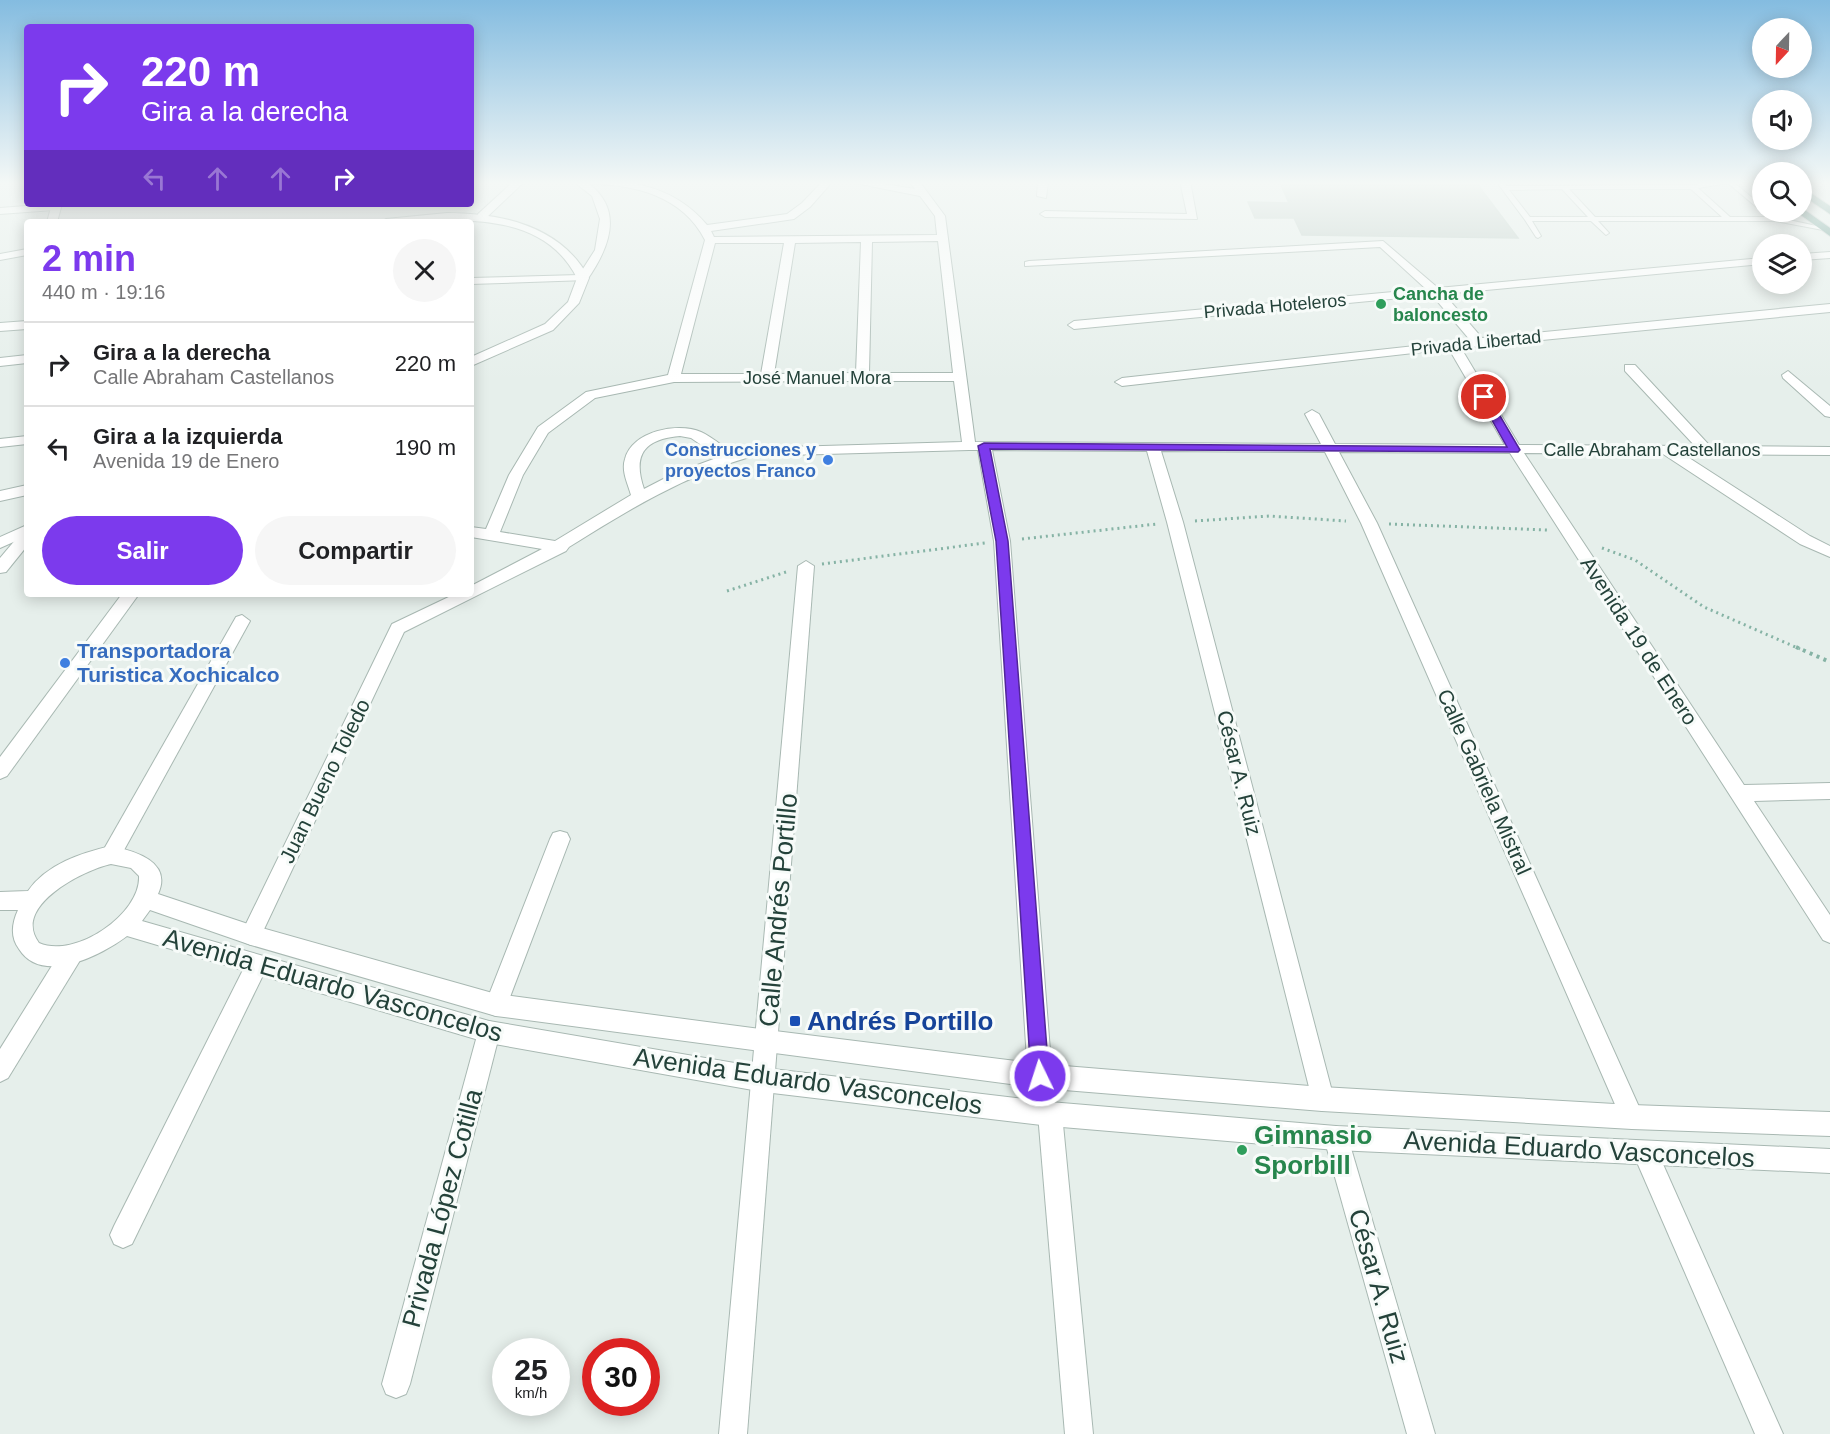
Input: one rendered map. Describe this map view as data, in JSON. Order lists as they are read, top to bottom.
{
  "streets": {
    "street": [
      "Privada Hoteleros",
      "Privada Libertad",
      "José Manuel Mora",
      "Calle Abraham Castellanos",
      "Avenida 19 de Enero",
      "César A. Ruiz",
      "Juan Bueno Toledo",
      "Calle Gabriela Mistral",
      "Calle Andrés Portillo",
      "Avenida Eduardo Vasconcelos",
      "Privada López Cotilla"
    ]
  },
  "crossings": [
    ["Privada Libertad", "Avenida 19 de Enero"],
    ["Calle Abraham Castellanos", "Avenida 19 de Enero"],
    ["Calle Abraham Castellanos", "César A. Ruiz"],
    ["Calle Abraham Castellanos", "Juan Bueno Toledo"],
    ["Calle Abraham Castellanos", "Calle Gabriela Mistral"],
    ["César A. Ruiz", "Avenida Eduardo Vasconcelos"],
    ["Juan Bueno Toledo", "Avenida Eduardo Vasconcelos"],
    ["Calle Gabriela Mistral", "Avenida Eduardo Vasconcelos"],
    ["Calle Andrés Portillo", "Avenida Eduardo Vasconcelos"],
    ["Avenida Eduardo Vasconcelos", "Privada López Cotilla"]
  ],
  "places": {
    "other": [
      "Cancha de baloncesto",
      "Construcciones y proyectos Franco",
      "Transportadora Turistica Xochicalco",
      "Gimnasio Sporbill"
    ],
    "transit": ["Andrés Portillo"]
  },
  "north": "bottom",
  "page": {
    "turn": ["220 m", "Gira a la derecha"],
    "heading": ["2 min", "440 m · 19:16"],
    "list": [
      {
        "name": "Gira a la derecha",
        "note": "Calle Abraham Castellanos",
        "value": "220 m"
      },
      {
        "name": "Gira a la izquierda",
        "note": "Avenida 19 de Enero",
        "value": "190 m"
      }
    ],
    "buttons": ["Salir", "Compartir"],
    "speed": "25 km/h",
    "limit": "30"
  }
}
